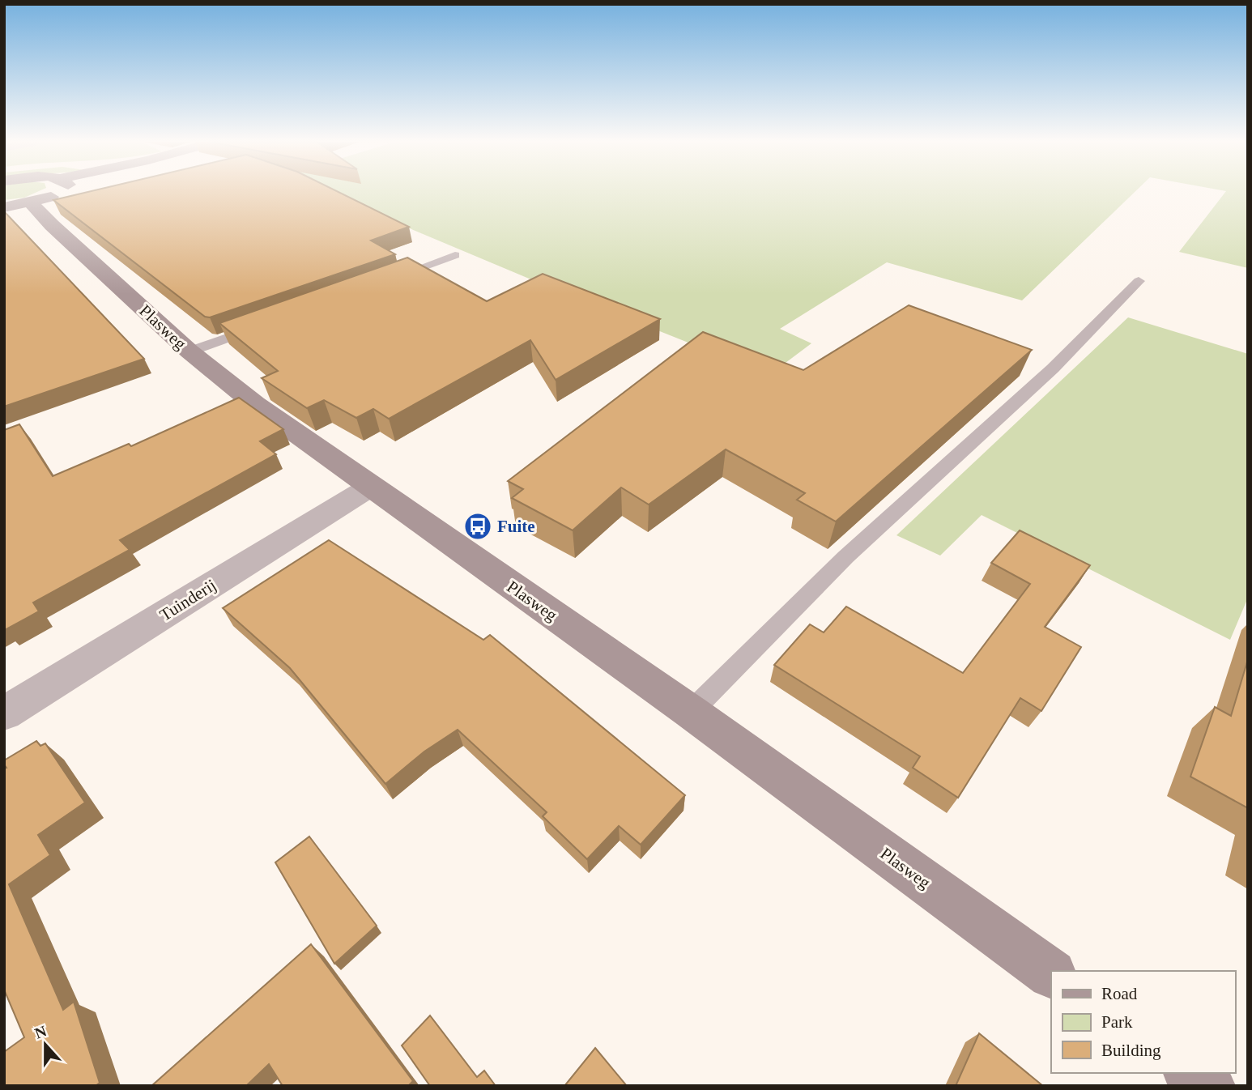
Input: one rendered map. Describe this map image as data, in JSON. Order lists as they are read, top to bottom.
{
  "streets": {
    "street": ["Plasweg", "Tuinderij"]
  },
  "crossings": [
    ["Plasweg", "Tuinderij"]
  ],
  "places": {
    "bus stop": ["Fuite"]
  },
  "legend": ["Road", "Park", "Building"],
  "north": "top"
}
